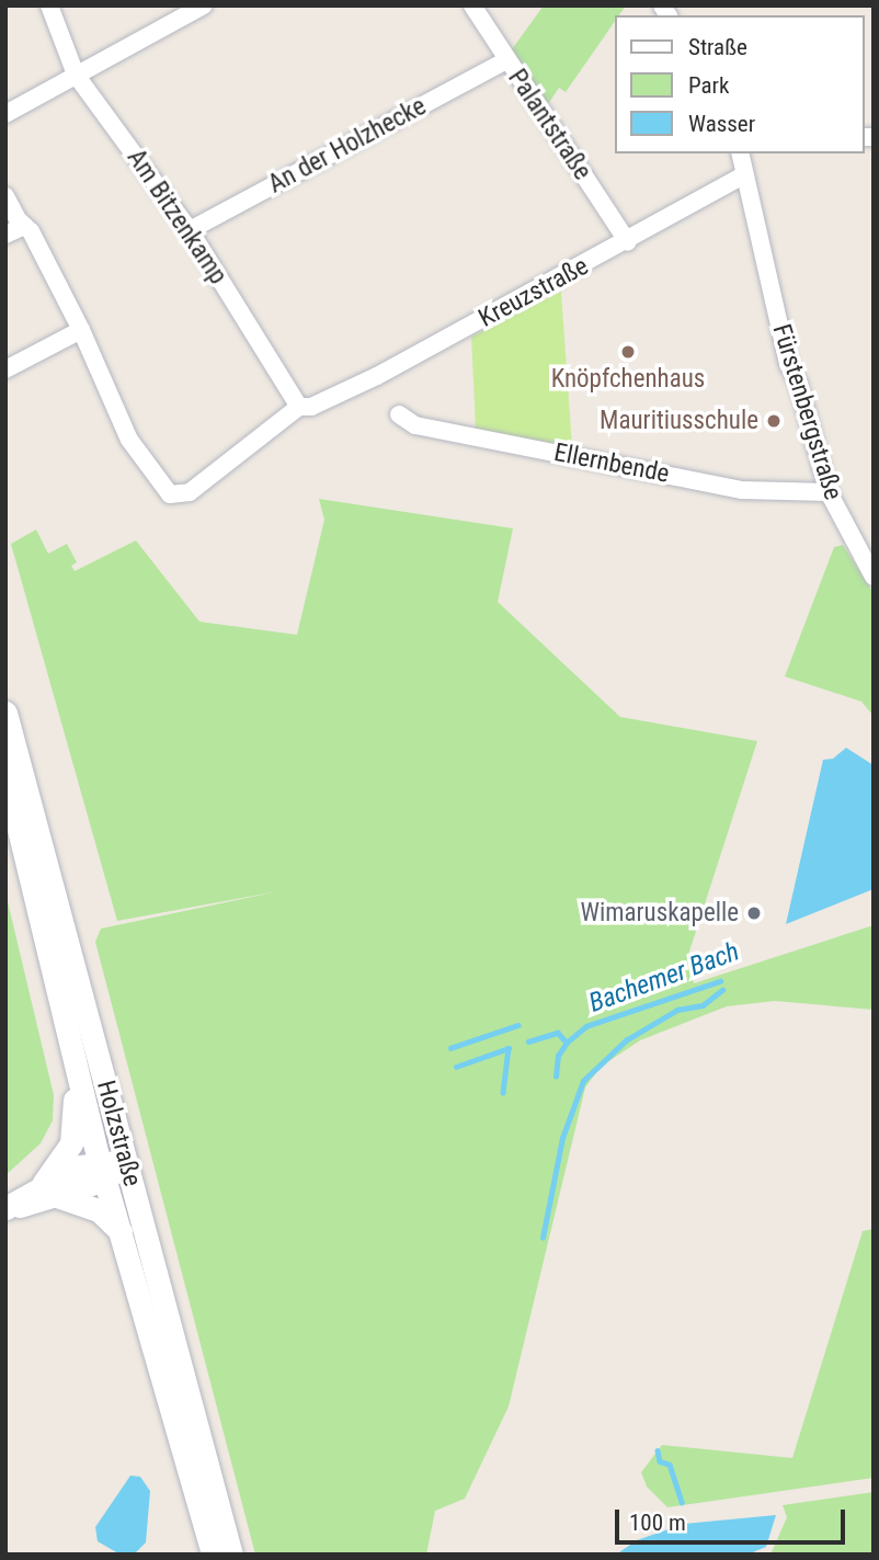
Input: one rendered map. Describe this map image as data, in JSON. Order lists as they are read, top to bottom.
{
  "streets": {
    "main road": ["Holzstraße"],
    "street": [
      "Palantstraße",
      "An der Holzhecke",
      "Am Bitzenkamp",
      "Kreuzstraße",
      "Fürstenbergstraße",
      "Ellernbende"
    ]
  },
  "crossings": [
    ["Palantstraße", "An der Holzhecke"],
    ["Palantstraße", "Kreuzstraße"],
    ["An der Holzhecke", "Am Bitzenkamp"],
    ["Am Bitzenkamp", "Kreuzstraße"],
    ["Kreuzstraße", "Fürstenbergstraße"],
    ["Fürstenbergstraße", "Ellernbende"]
  ],
  "water": ["Bachemer Bach"],
  "places": ["Knöpfchenhaus", "Mauritiusschule", "Wimaruskapelle"],
  "legend": ["Straße", "Park", "Wasser"],
  "scale_bar": "100 m"
}
